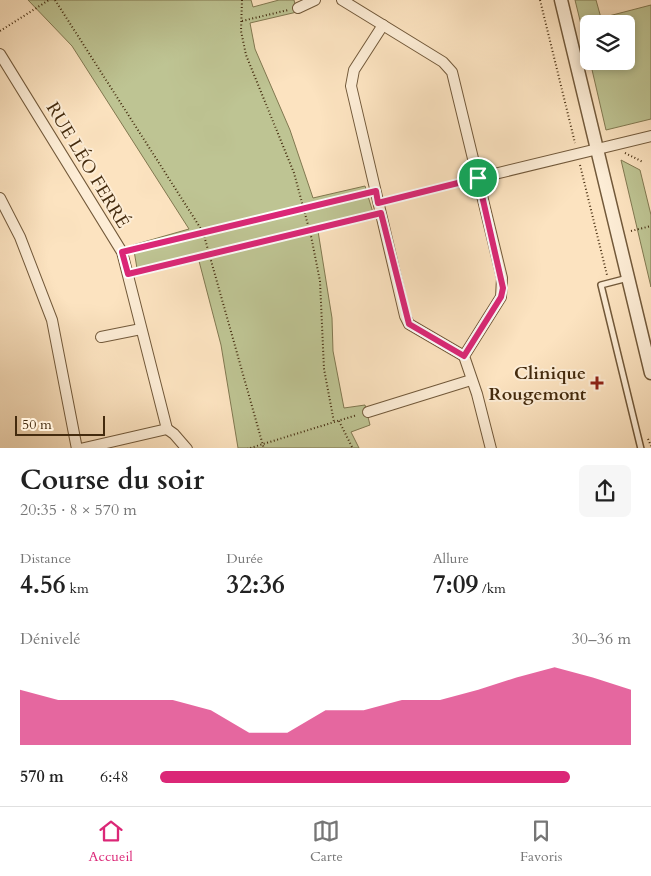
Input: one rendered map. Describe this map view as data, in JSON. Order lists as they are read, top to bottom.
{
  "streets": {
    "street": ["RUE LÉO FERRÉ"]
  },
  "places": {
    "health": ["Clinique Rougemont"]
  },
  "scale_bar": "50 m",
  "page": {
    "scale": "50 m",
    "heading": ["Course du soir", "20:35 · 8 × 570 m"],
    "stats": [
      ["Distance", "4.56 km"],
      ["Durée", "32:36"],
      ["Allure", "7:09 /km"]
    ],
    "chart": ["Dénivelé", "30–36 m"],
    "list": [
      {
        "name": "570 m",
        "note": "6:48"
      }
    ],
    "tabs": ["Accueil", "Carte", "Favoris"]
  }
}
